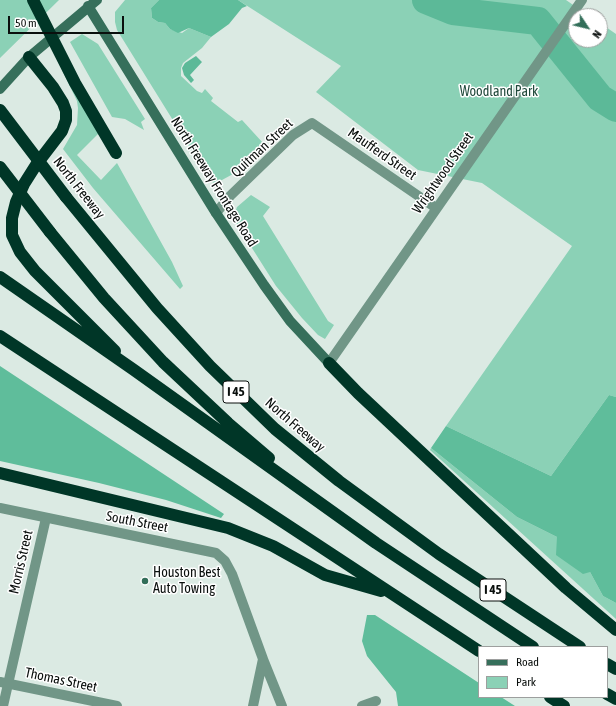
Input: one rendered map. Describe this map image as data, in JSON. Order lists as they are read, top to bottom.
{
  "streets": {
    "highway": ["North Freeway", "I 45"],
    "main road": ["North Freeway Frontage Road"],
    "street": [
      "Quitman Street",
      "Maufferd Street",
      "Wrightwood Street",
      "South Street",
      "Morris Street",
      "Thomas Street"
    ]
  },
  "crossings": [
    ["Quitman Street", "Maufferd Street"],
    ["Quitman Street", "North Freeway Frontage Road"],
    ["Maufferd Street", "Wrightwood Street"],
    ["Wrightwood Street", "North Freeway Frontage Road"],
    ["South Street", "Morris Street"],
    ["Morris Street", "Thomas Street"]
  ],
  "parks": ["Woodland Park"],
  "places": ["Houston Best Auto Towing"],
  "legend": ["Road", "Park"],
  "scale_bar": "50 m",
  "north": "bottom right"
}
